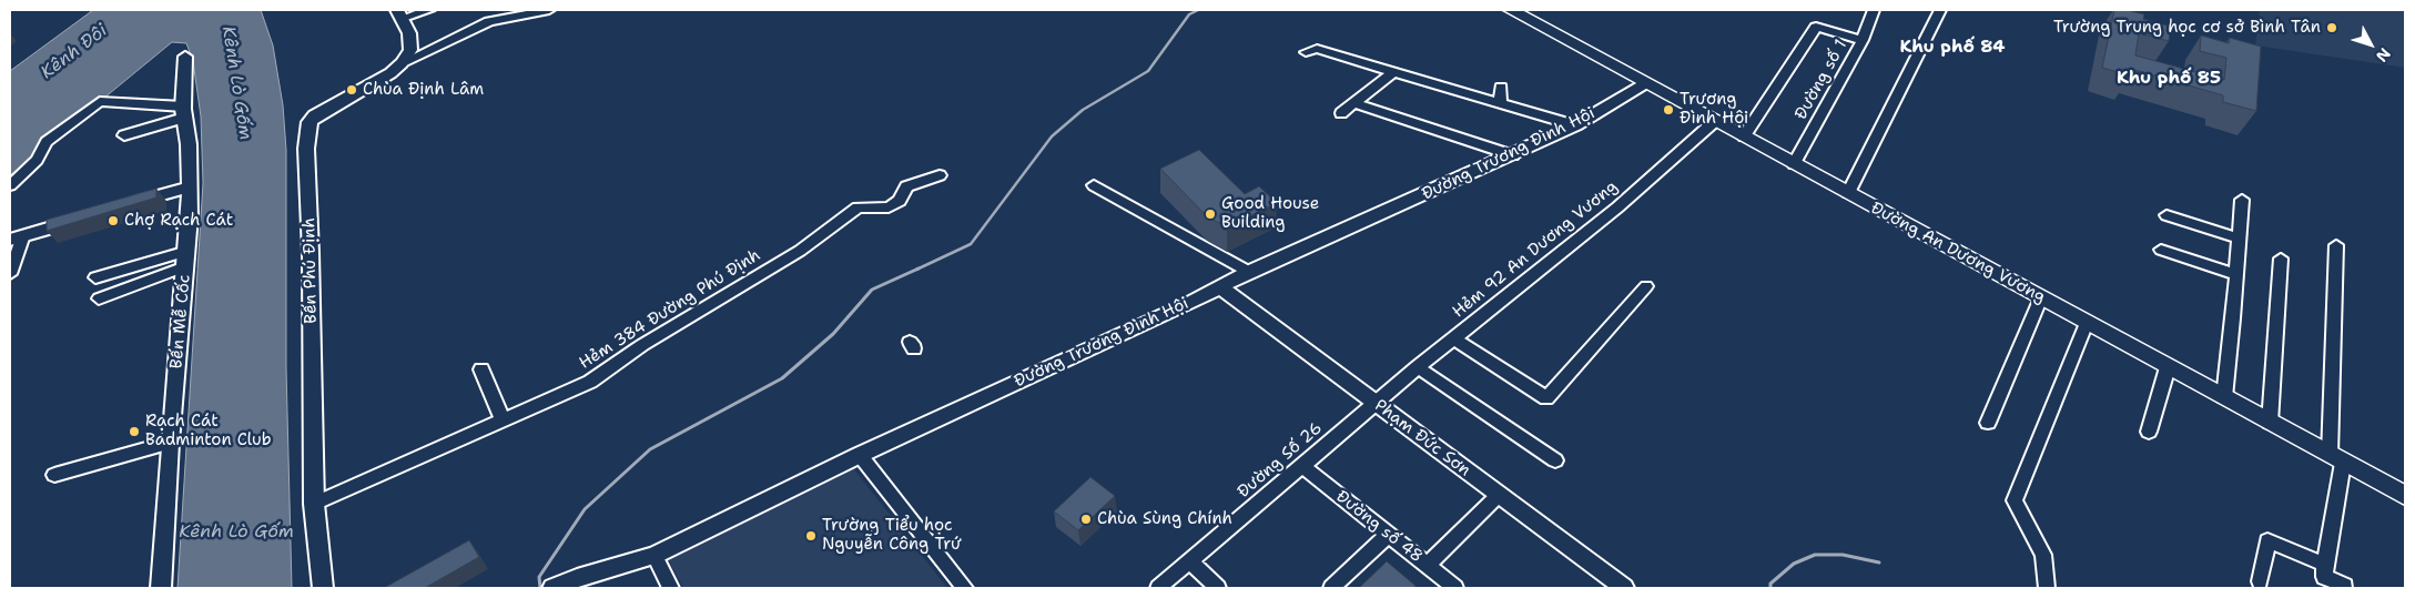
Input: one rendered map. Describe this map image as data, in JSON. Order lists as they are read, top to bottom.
{
  "streets": {
    "main road": ["Đường An Dương Vương"],
    "street": [
      "Đường số 1",
      "Đường Trương Đình Hội",
      "Hẻm 92 An Dương Vương",
      "Bến Phú Định",
      "Hẻm 384 Đường Phú Định",
      "Bến Mễ Cốc",
      "Phạm Đức Sơn",
      "Đường Số 26",
      "Đường số 48"
    ]
  },
  "crossings": [
    ["Đường số 1", "Đường An Dương Vương"],
    ["Đường Trương Đình Hội", "Đường An Dương Vương"],
    ["Đường Trương Đình Hội", "Phạm Đức Sơn"],
    ["Hẻm 92 An Dương Vương", "Đường An Dương Vương"],
    ["Hẻm 92 An Dương Vương", "Phạm Đức Sơn"],
    ["Hẻm 92 An Dương Vương", "Đường Số 26"],
    ["Bến Phú Định", "Hẻm 384 Đường Phú Định"],
    ["Phạm Đức Sơn", "Đường Số 26"],
    ["Phạm Đức Sơn", "Đường số 48"],
    ["Đường Số 26", "Đường số 48"]
  ],
  "districts": ["Khu phố 84", "Khu phố 85"],
  "water": ["Kênh Đôi", "Kênh Lò Gốm"],
  "places": [
    "Trường Trung học cơ sở Bình Tân",
    "Chùa Định Lâm",
    "Trương Đình Hội",
    "Good House Building",
    "Chợ Rạch Cát",
    "Rạch Cát Badminton Club",
    "Chùa Sùng Chính",
    "Trường Tiểu học Nguyễn Công Trứ"
  ],
  "north": "bottom right"
}
